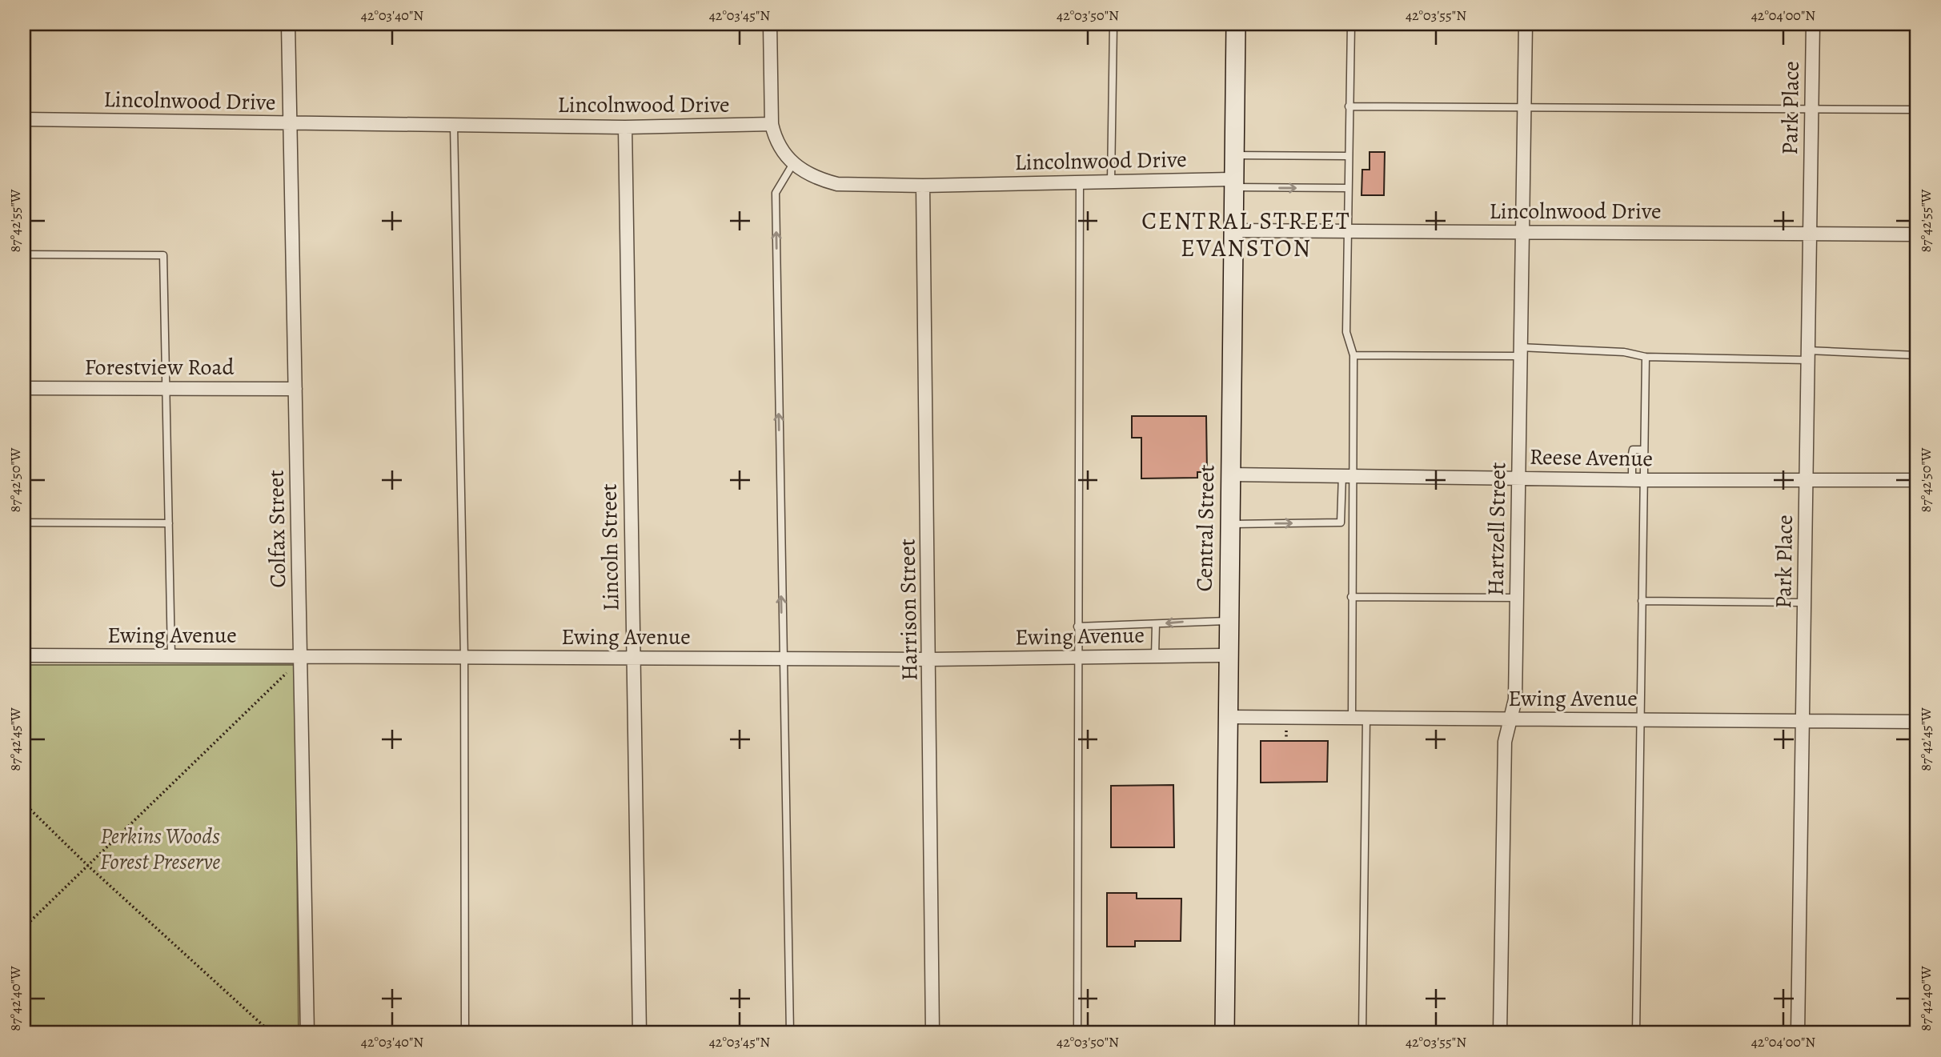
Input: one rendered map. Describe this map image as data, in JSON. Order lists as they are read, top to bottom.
{
  "streets": {
    "main road": ["Central Street"],
    "street": [
      "Lincolnwood Drive",
      "Park Place",
      "Forestview Road",
      "Reese Avenue",
      "Colfax Street",
      "Hartzell Street",
      "Lincoln Street",
      "Harrison Street",
      "Ewing Avenue"
    ]
  },
  "crossings": [
    ["Lincolnwood Drive", "Park Place"],
    ["Lincolnwood Drive", "Central Street"],
    ["Lincolnwood Drive", "Colfax Street"],
    ["Lincolnwood Drive", "Hartzell Street"],
    ["Lincolnwood Drive", "Lincoln Street"],
    ["Lincolnwood Drive", "Harrison Street"],
    ["Park Place", "Reese Avenue"],
    ["Park Place", "Ewing Avenue"],
    ["Forestview Road", "Colfax Street"],
    ["Reese Avenue", "Central Street"],
    ["Reese Avenue", "Hartzell Street"],
    ["Central Street", "Ewing Avenue"],
    ["Colfax Street", "Ewing Avenue"],
    ["Hartzell Street", "Ewing Avenue"],
    ["Lincoln Street", "Ewing Avenue"],
    ["Harrison Street", "Ewing Avenue"]
  ],
  "districts": ["CENTRAL STREET EVANSTON"],
  "parks": ["Perkins Woods Forest Preserve"],
  "coordinates": [
    "42°03'40\"N",
    "42°03'45\"N",
    "42°03'50\"N",
    "42°03'55\"N",
    "42°04'00\"N",
    "87°42'55\"W",
    "87°42'50\"W",
    "87°42'45\"W",
    "87°42'40\"W"
  ]
}
